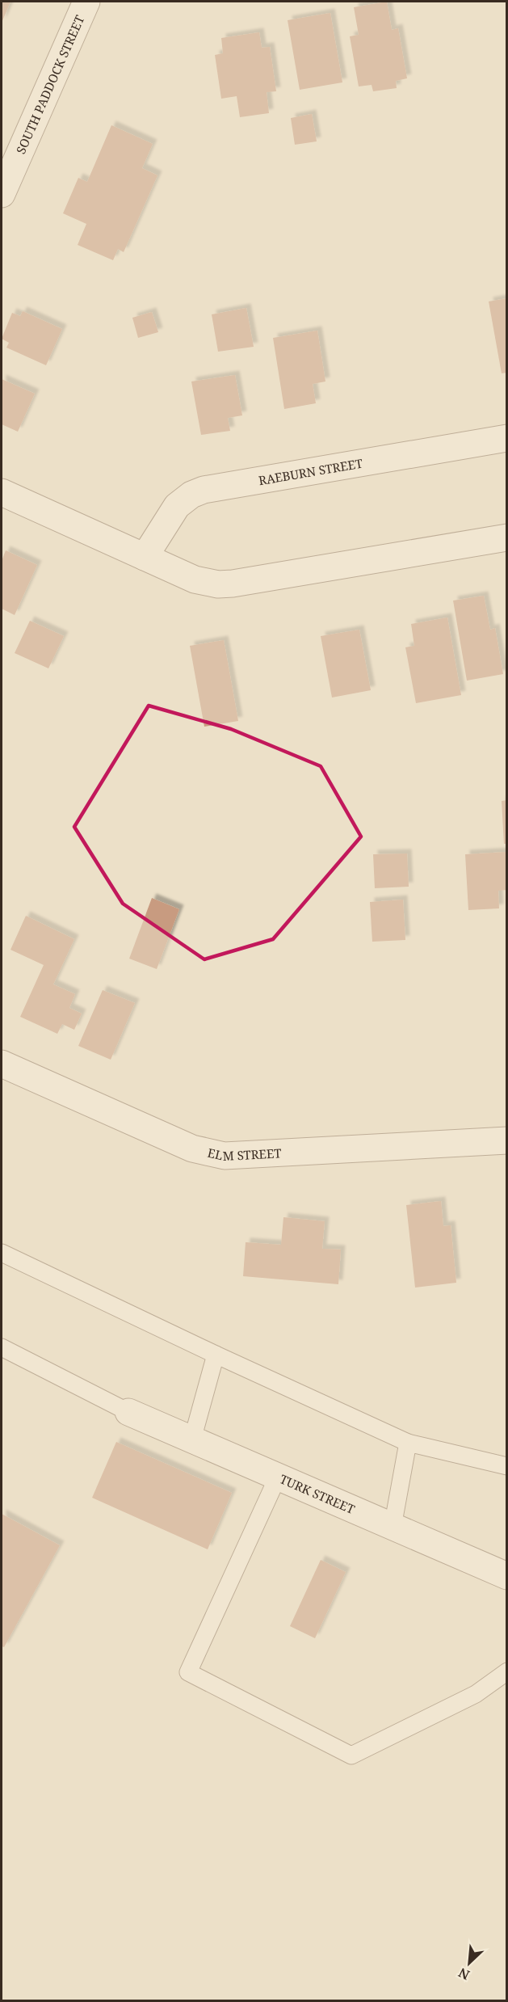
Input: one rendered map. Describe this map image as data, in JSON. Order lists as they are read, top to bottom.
{
  "streets": {
    "street": [
      "SOUTH PADDOCK STREET",
      "RAEBURN STREET",
      "ELM STREET",
      "TURK STREET"
    ]
  },
  "north": "bottom left"
}
